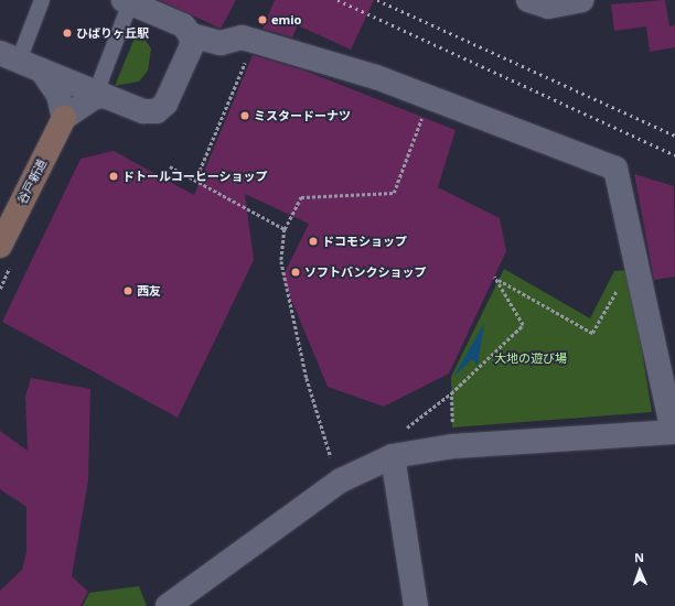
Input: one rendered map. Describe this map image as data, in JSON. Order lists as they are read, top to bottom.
{
  "streets": {
    "main road": ["谷戸新道"]
  },
  "parks": ["大地の遊び場"],
  "places": [
    "emio",
    "ひばりヶ丘駅",
    "ミスタードーナツ",
    "ドトールコーヒーショップ",
    "ドコモショップ",
    "ソフトバンクショップ",
    "西友"
  ],
  "north": "top"
}
